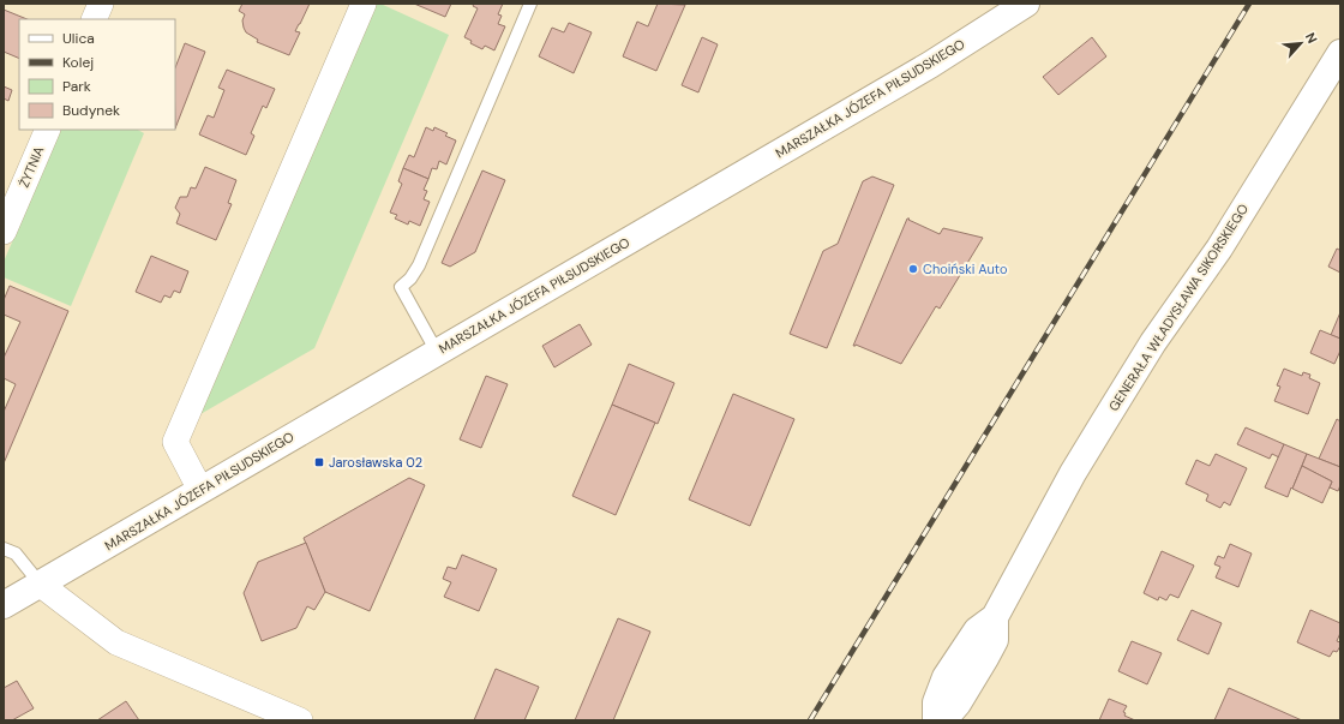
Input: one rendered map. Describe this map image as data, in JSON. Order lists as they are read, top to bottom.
{
  "streets": {
    "main road": ["MARSZAŁKA JÓZEFA PIŁSUDSKIEGO", "GENERAŁA WŁADYSŁAWA SIKORSKIEGO"],
    "street": ["ŻYTNIA"]
  },
  "places": {
    "other": ["Choiński Auto"],
    "transit": ["Jarosławska 02"]
  },
  "legend": [
    "Ulica",
    "Kolej",
    "Park",
    "Budynek"
  ],
  "north": "top right"
}
